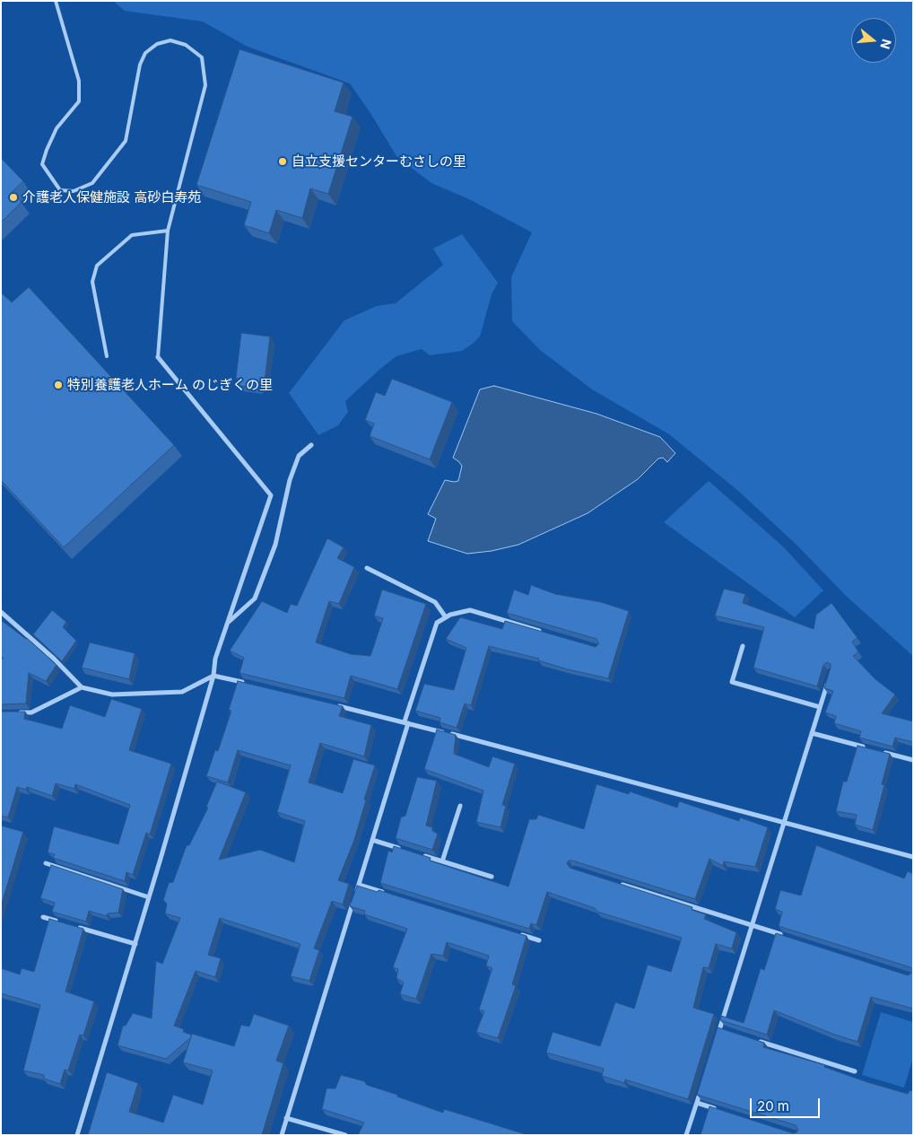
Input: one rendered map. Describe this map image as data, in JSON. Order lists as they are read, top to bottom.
{
  "places": ["自立支援センターむさしの里", "介護老人保健施設 高砂白寿苑", "特別養護老人ホーム のじぎくの里"],
  "scale_bar": "20 m",
  "north": "right"
}
